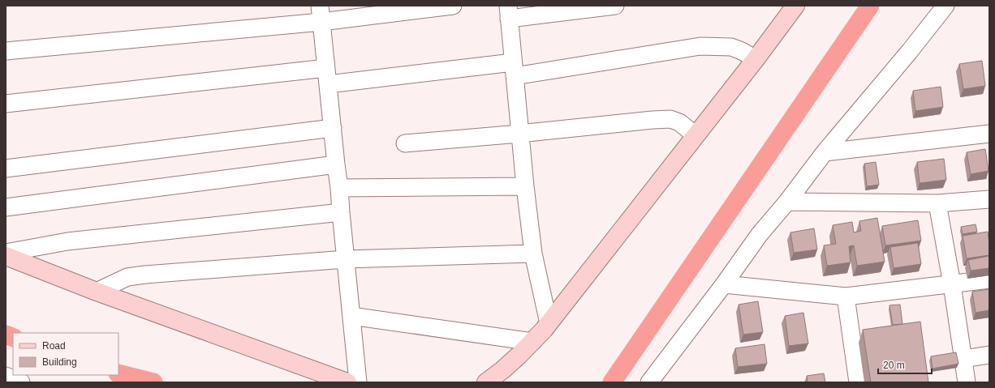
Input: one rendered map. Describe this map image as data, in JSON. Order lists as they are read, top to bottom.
{
  "legend": ["Road", "Building"],
  "scale_bar": "20 m"
}
